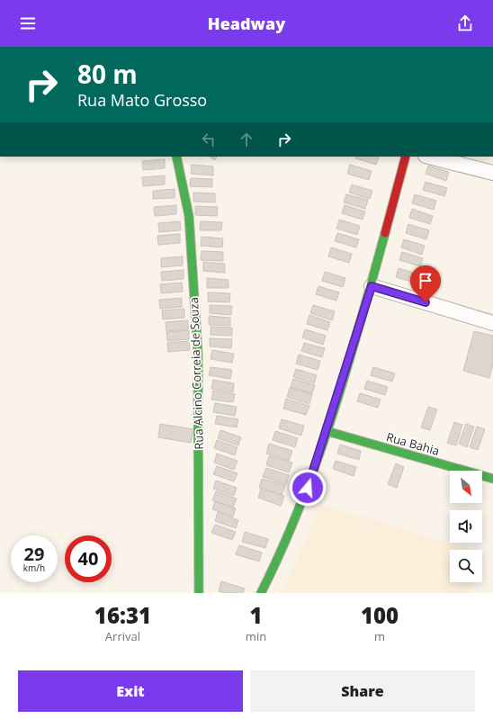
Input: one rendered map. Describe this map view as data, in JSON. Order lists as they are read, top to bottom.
{
  "streets": {
    "street": ["Rua Alcino Correia de Souza", "Rua Bahia"]
  },
  "north": "bottom right",
  "page": {
    "header": "Headway",
    "turn": ["80 m", "Rua Mato Grosso"],
    "speed": "29 km/h",
    "limit": "40",
    "eta": [
      "16:31",
      "Arrival",
      "1",
      "min",
      "100",
      "m"
    ],
    "buttons": ["Exit", "Share"]
  }
}
